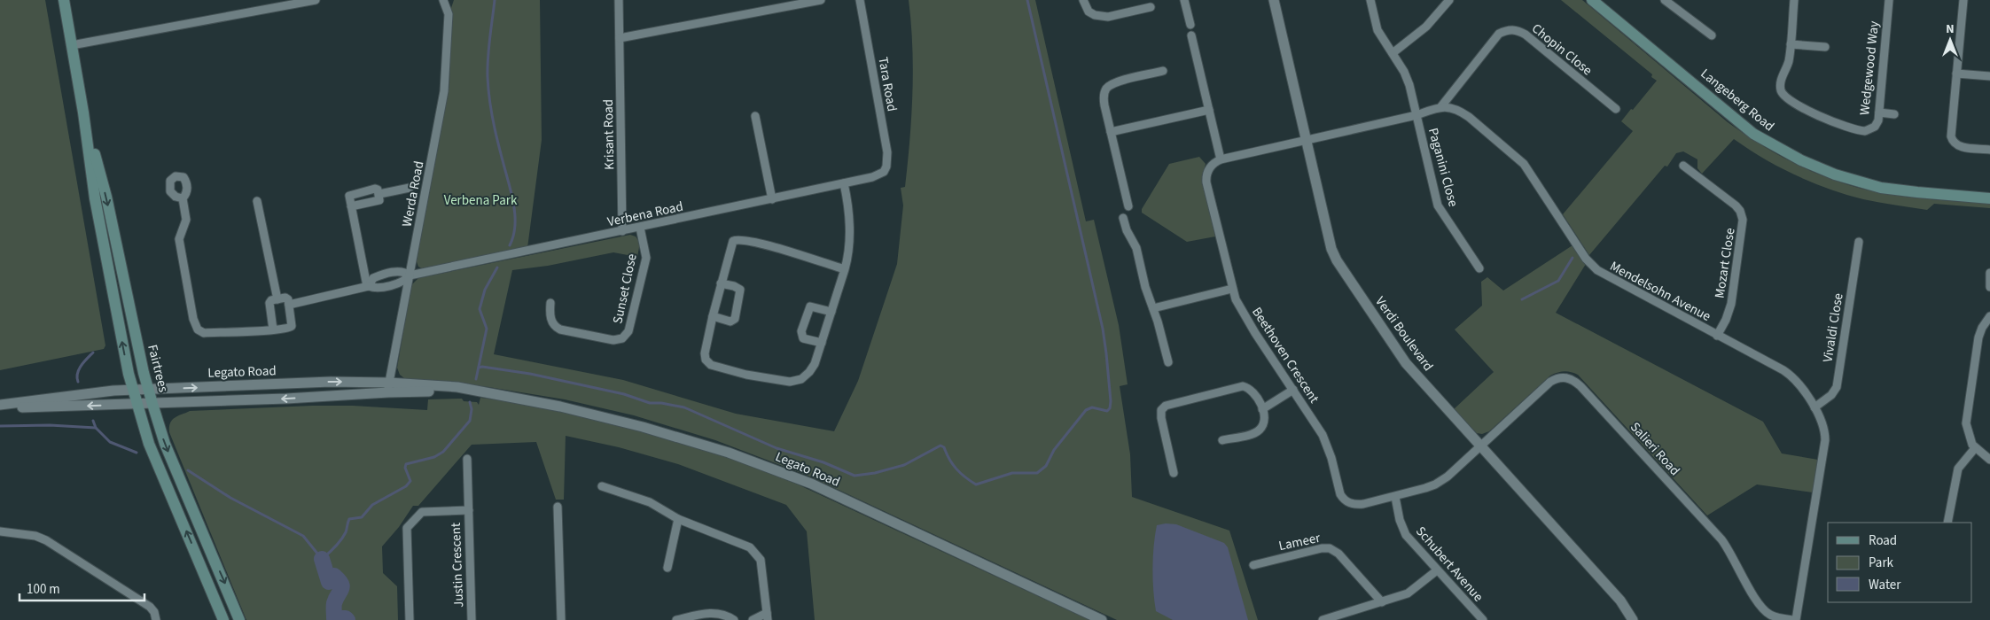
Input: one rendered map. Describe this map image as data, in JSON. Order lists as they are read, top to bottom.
{
  "streets": {
    "main road": ["Langeberg Road", "Fairtrees"],
    "street": [
      "Chopin Close",
      "Wedgewood Way",
      "Tara Road",
      "Krisant Road",
      "Paganini Close",
      "Werda Road",
      "Verbena Road",
      "Mozart Close",
      "Sunset Close",
      "Mendelsohn Avenue",
      "Vivaldi Close",
      "Verdi Boulevard",
      "Beethoven Crescent",
      "Legato Road",
      "Salieri Road",
      "Lameer",
      "Schubert Avenue",
      "Justin Crescent"
    ]
  },
  "crossings": [
    ["Chopin Close", "Mendelsohn Avenue"],
    ["Tara Road", "Verbena Road"],
    ["Krisant Road", "Verbena Road"],
    ["Werda Road", "Verbena Road"],
    ["Werda Road", "Legato Road"],
    ["Verbena Road", "Sunset Close"],
    ["Mozart Close", "Mendelsohn Avenue"],
    ["Mendelsohn Avenue", "Vivaldi Close"],
    ["Mendelsohn Avenue", "Salieri Road"],
    ["Verdi Boulevard", "Beethoven Crescent"],
    ["Verdi Boulevard", "Salieri Road"],
    ["Beethoven Crescent", "Salieri Road"],
    ["Beethoven Crescent", "Schubert Avenue"],
    ["Fairtrees", "Legato Road"]
  ],
  "parks": ["Verbena Park"],
  "legend": ["Road", "Park", "Water"],
  "scale_bar": "100 m",
  "north": "top"
}
